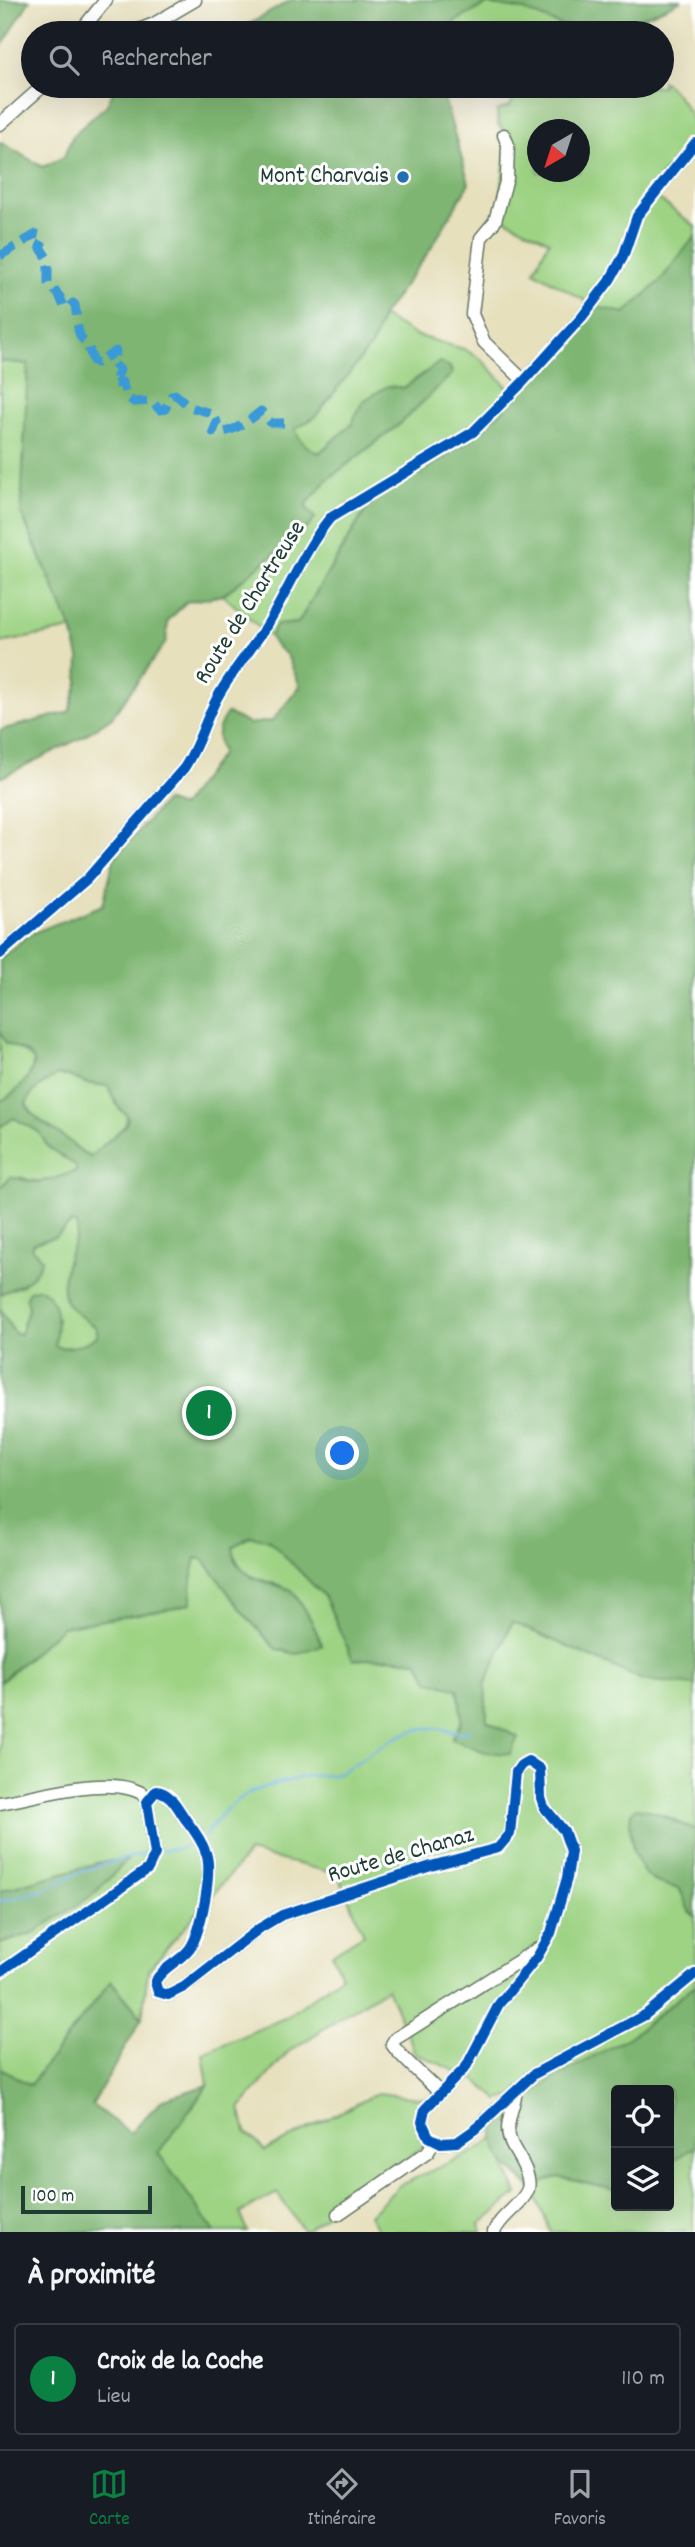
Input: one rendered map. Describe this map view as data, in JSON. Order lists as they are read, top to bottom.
{
  "streets": {
    "street": ["Route de Chartreuse", "Route de Chanaz"]
  },
  "places": ["Mont Charvais"],
  "scale_bar": "100 m",
  "north": "bottom left",
  "page": {
    "search": "Rechercher",
    "pins": "1",
    "scale": "100 m",
    "heading": "À proximité",
    "list": [
      {
        "mark": "1",
        "name": "Croix de la Coche",
        "note": "Lieu",
        "value": "110 m"
      }
    ],
    "nav": ["Carte", "Itinéraire", "Favoris"]
  }
}
